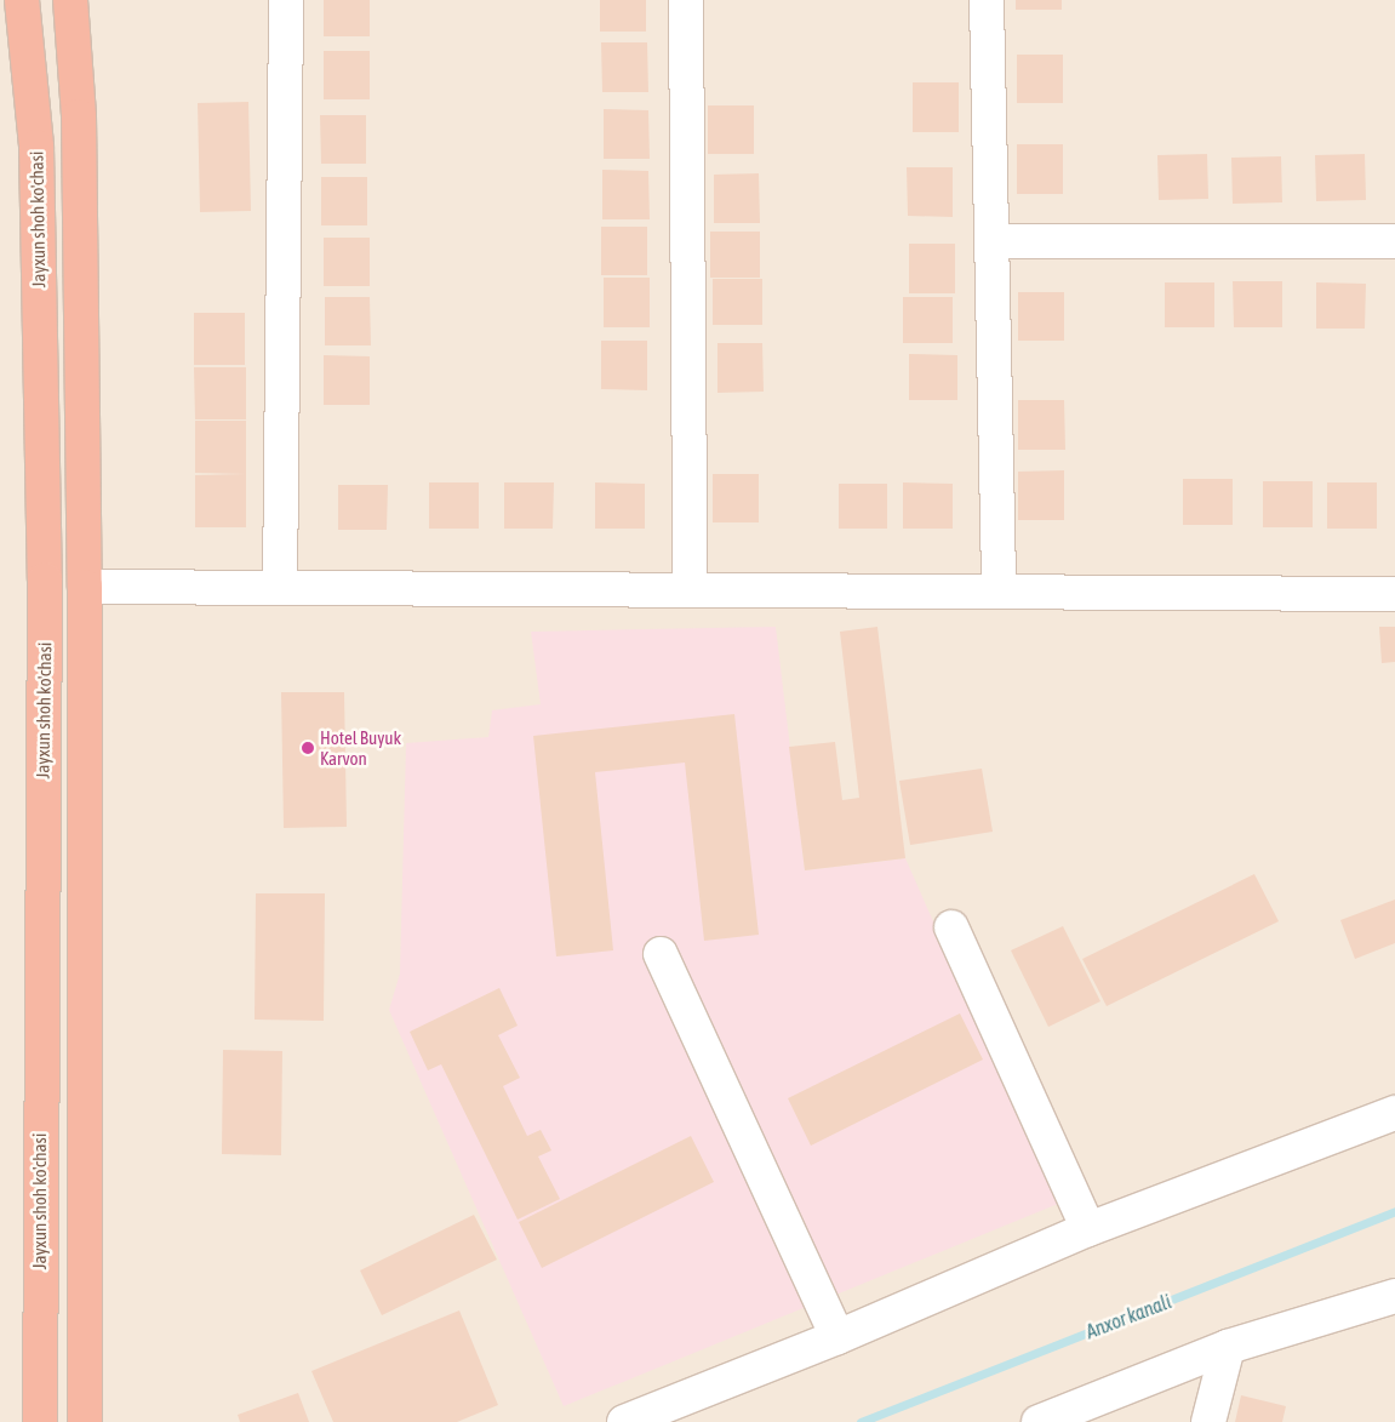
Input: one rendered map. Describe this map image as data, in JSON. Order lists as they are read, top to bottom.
{
  "streets": {
    "highway": ["Jayxun shoh ko'chasi"]
  },
  "water": ["Anxor kanali"],
  "places": ["Hotel Buyuk Karvon"]
}
